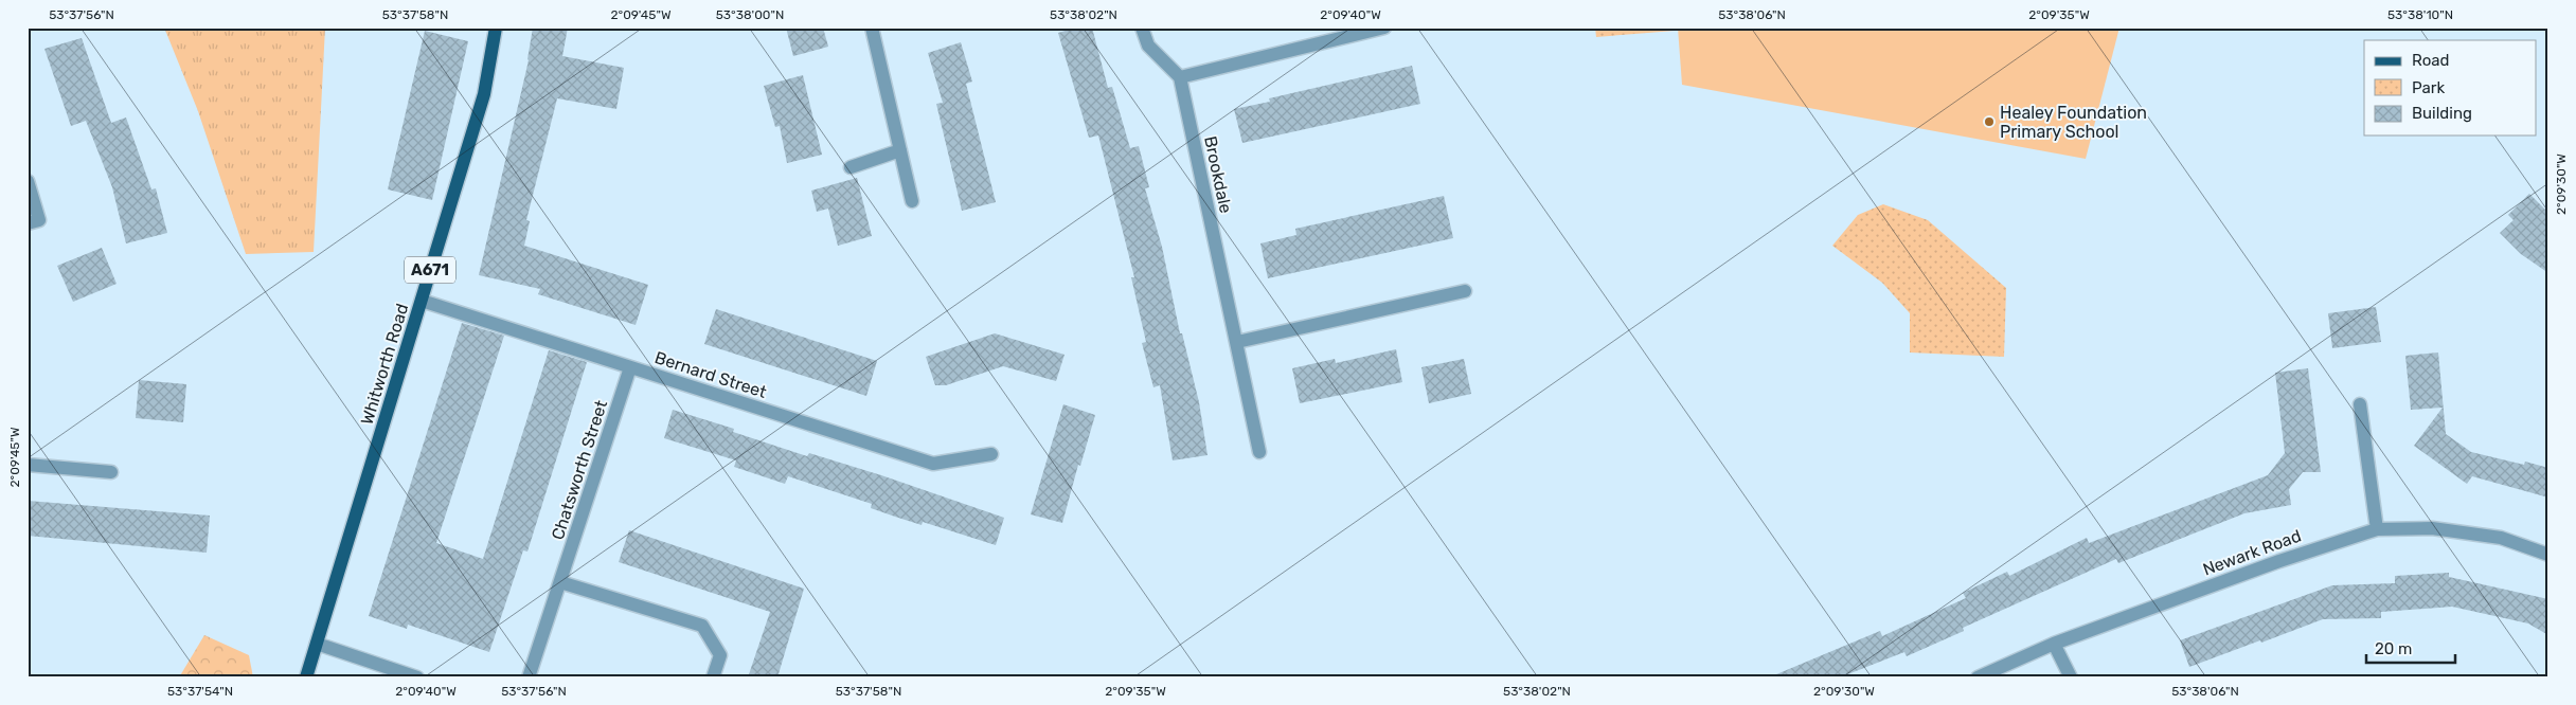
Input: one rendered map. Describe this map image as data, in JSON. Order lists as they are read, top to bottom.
{
  "streets": {
    "main road": ["A671", "Whitworth Road"],
    "street": [
      "Brookdale",
      "Bernard Street",
      "Chatsworth Street",
      "Newark Road"
    ]
  },
  "crossings": [
    ["Whitworth Road", "Bernard Street"],
    ["Bernard Street", "Chatsworth Street"]
  ],
  "places": ["Healey Foundation Primary School"],
  "legend": ["Road", "Park", "Building"],
  "scale_bar": "20 m",
  "coordinates": [
    "53°37'56\"N",
    "53°37'58\"N",
    "2°09'45\"W",
    "53°38'00\"N",
    "53°38'02\"N",
    "2°09'40\"W",
    "53°38'06\"N",
    "2°09'35\"W",
    "53°38'10\"N",
    "2°09'30\"W",
    "53°37'54\"N"
  ]
}
